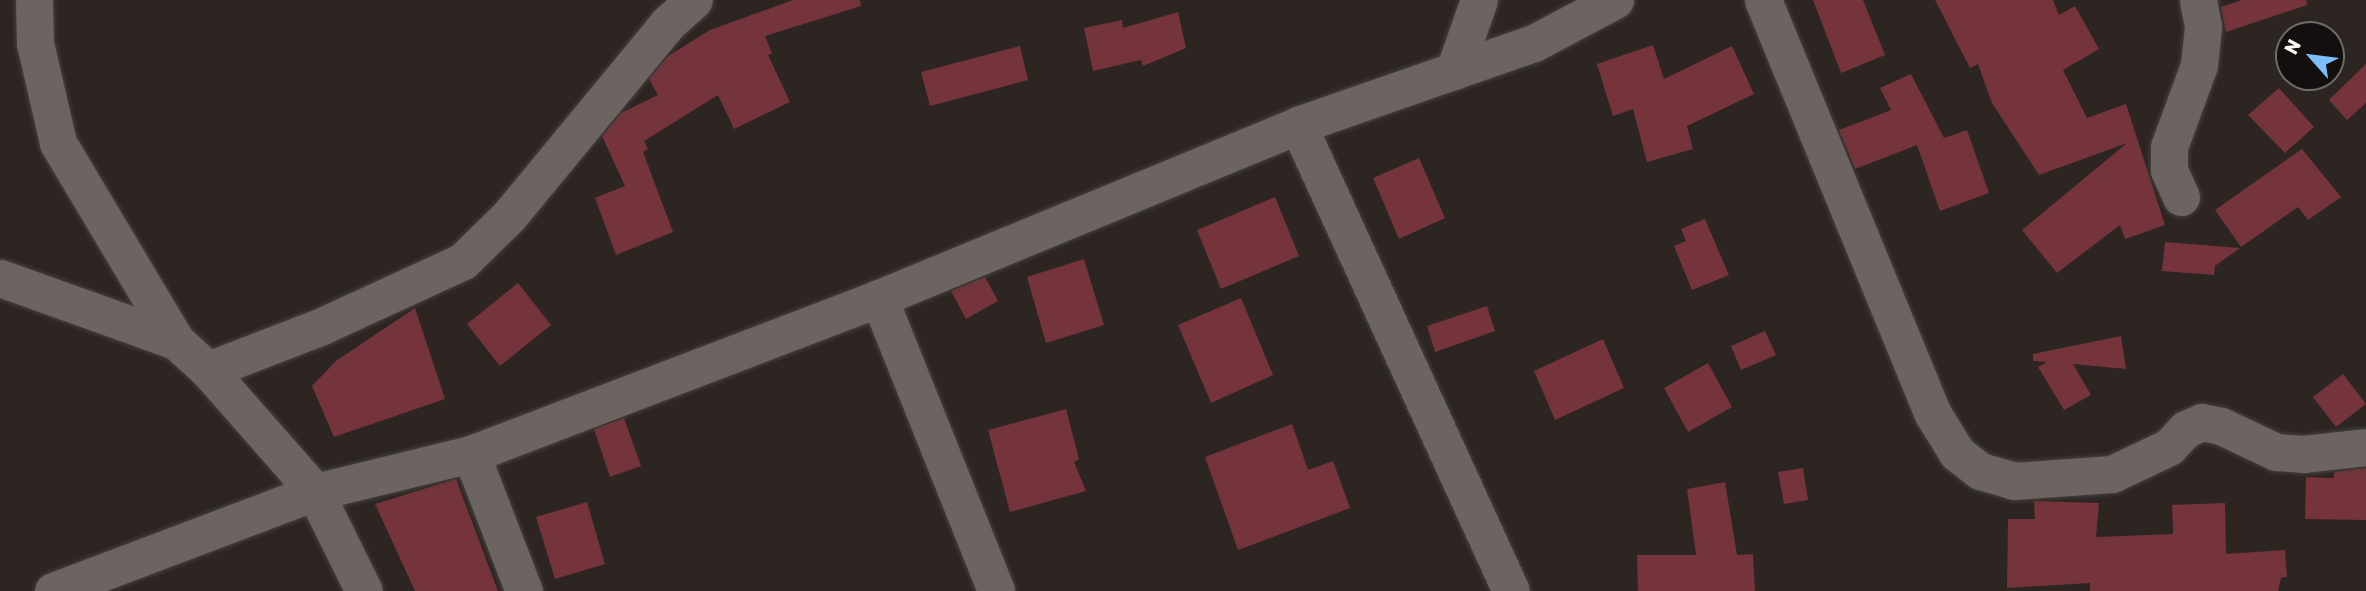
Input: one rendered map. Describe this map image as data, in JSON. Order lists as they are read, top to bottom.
{
  "north": "top left"
}
